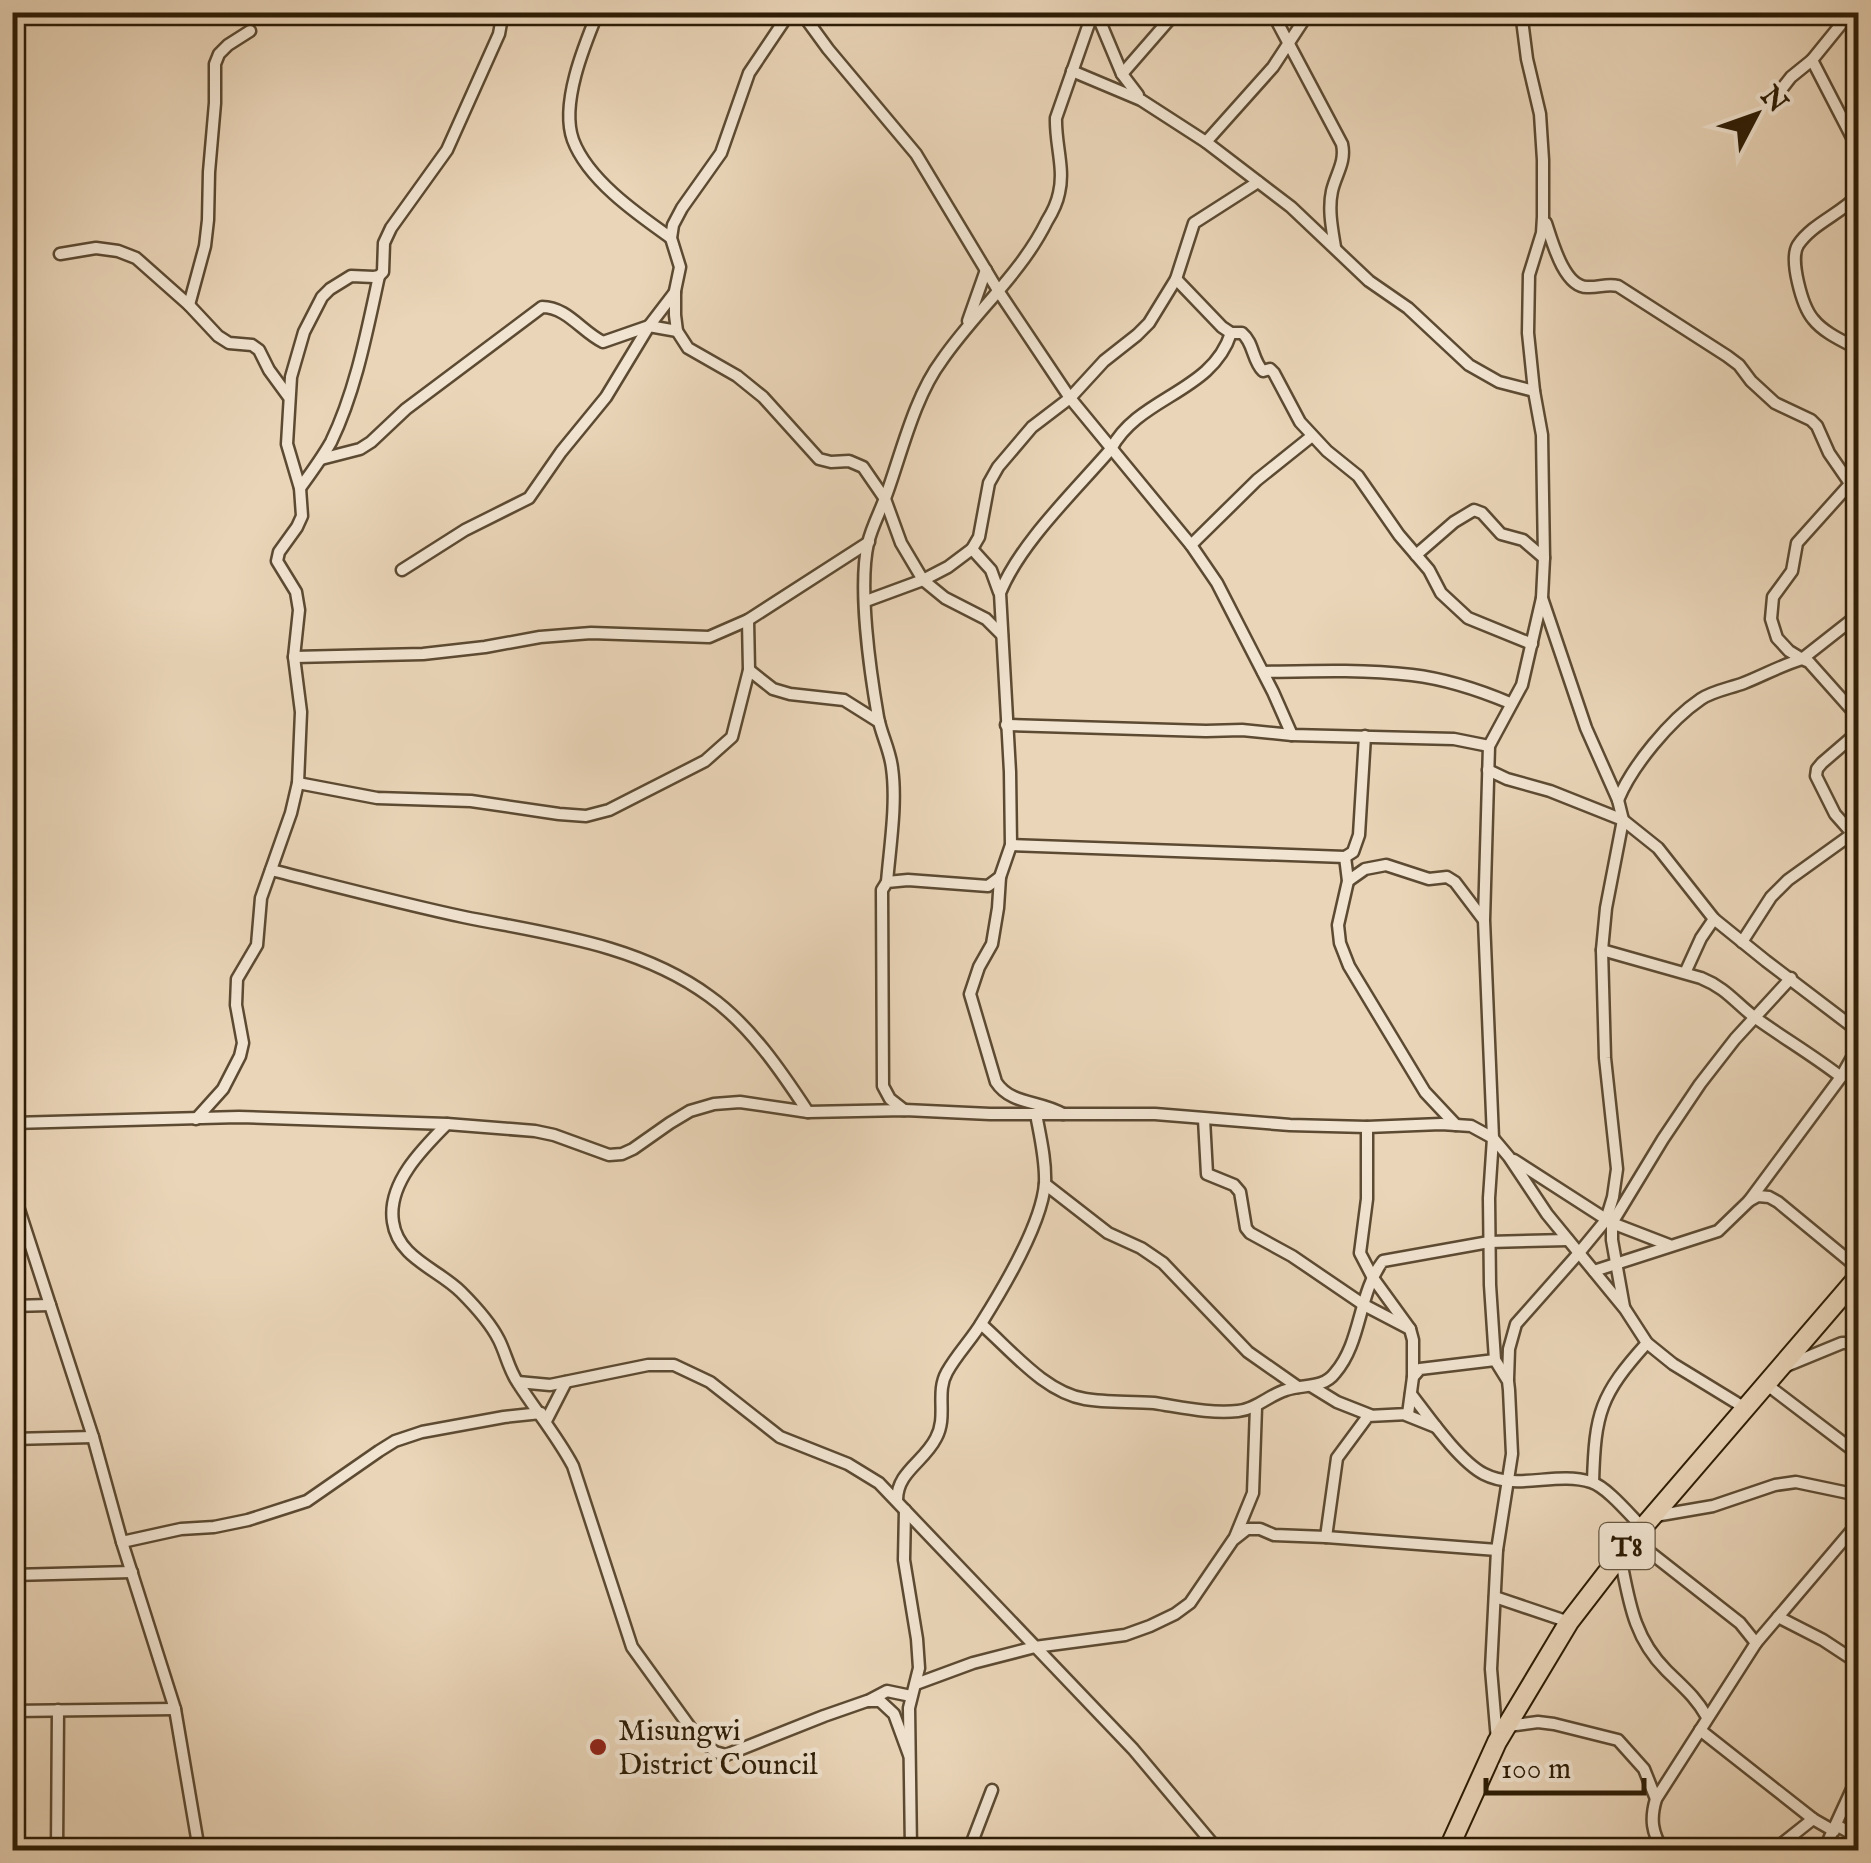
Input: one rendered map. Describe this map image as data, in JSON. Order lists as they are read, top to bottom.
{
  "streets": {
    "highway": ["T8"]
  },
  "places": ["Misungwi District Council"],
  "scale_bar": "100 m",
  "north": "top right"
}
